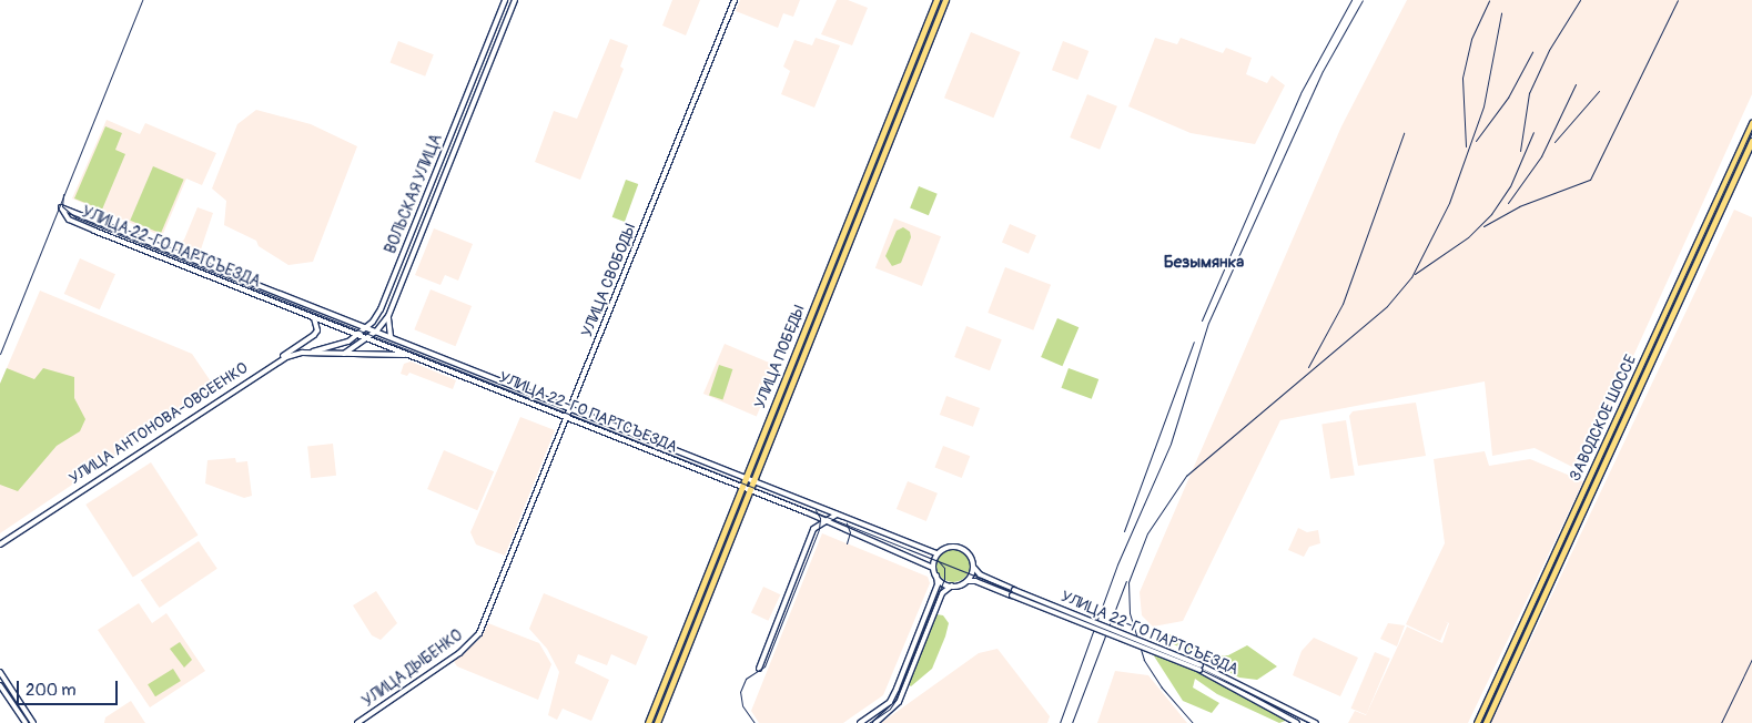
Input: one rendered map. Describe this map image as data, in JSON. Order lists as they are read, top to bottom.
{
  "streets": {
    "main road": [
      "ВОЛЬСКАЯ УЛИЦА",
      "УЛИЦА 22-ГО ПАРТСЪЕЗДА",
      "УЛИЦА СВОБОДЫ",
      "УЛИЦА ПОБЕДЫ",
      "ЗАВОДСКОЕ ШОССЕ",
      "УЛИЦА АНТОНОВА-ОВСЕЕНКО",
      "УЛИЦА ДЫБЕНКО"
    ]
  },
  "crossings": [
    ["ВОЛЬСКАЯ УЛИЦА", "УЛИЦА 22-ГО ПАРТСЪЕЗДА"],
    ["ВОЛЬСКАЯ УЛИЦА", "УЛИЦА АНТОНОВА-ОВСЕЕНКО"],
    ["УЛИЦА 22-ГО ПАРТСЪЕЗДА", "УЛИЦА СВОБОДЫ"],
    ["УЛИЦА 22-ГО ПАРТСЪЕЗДА", "УЛИЦА ПОБЕДЫ"],
    ["УЛИЦА 22-ГО ПАРТСЪЕЗДА", "УЛИЦА АНТОНОВА-ОВСЕЕНКО"],
    ["УЛИЦА СВОБОДЫ", "УЛИЦА ДЫБЕНКО"]
  ],
  "districts": ["Безымянка"],
  "scale_bar": "200 m"
}
